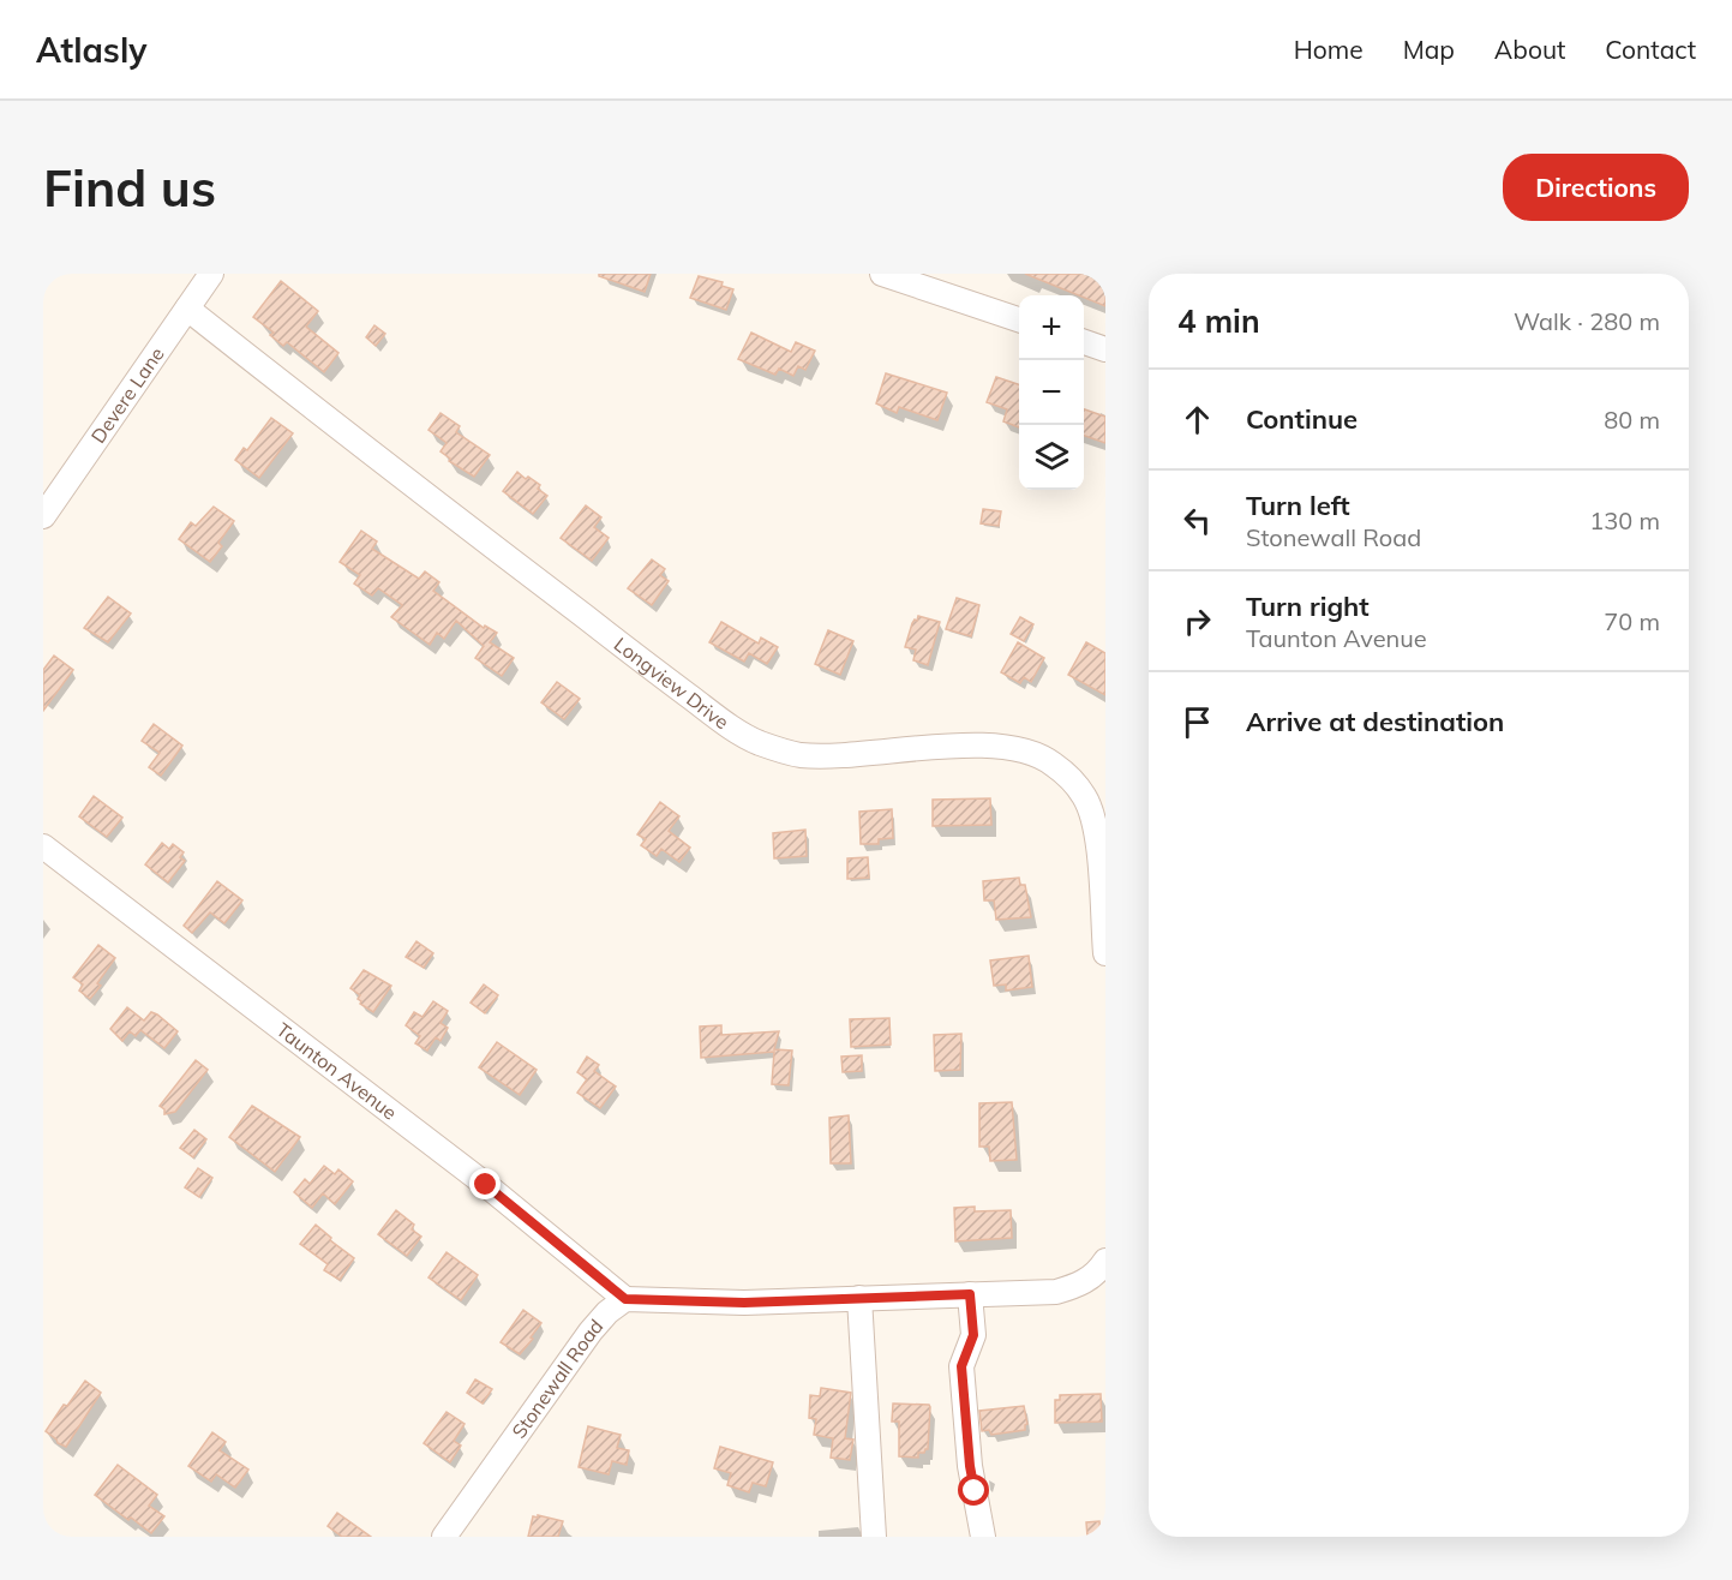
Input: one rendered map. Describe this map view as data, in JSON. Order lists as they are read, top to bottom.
{
  "streets": {
    "street": [
      "Devere Lane",
      "Longview Drive",
      "Taunton Avenue",
      "Stonewall Road"
    ]
  },
  "crossings": [
    ["Devere Lane", "Longview Drive"],
    ["Taunton Avenue", "Stonewall Road"]
  ],
  "page": {
    "header": "Atlasly",
    "nav": [
      "Home",
      "Map",
      "About",
      "Contact"
    ],
    "buttons": "Directions",
    "title": "Find us",
    "heading": ["4 min", "Walk · 280 m"],
    "map_buttons": ["+", "−"],
    "list": [
      ["Continue", "80 m"],
      ["Turn left", "Stonewall Road", "130 m"],
      ["Turn right", "Taunton Avenue", "70 m"],
      "Arrive at destination"
    ]
  }
}
